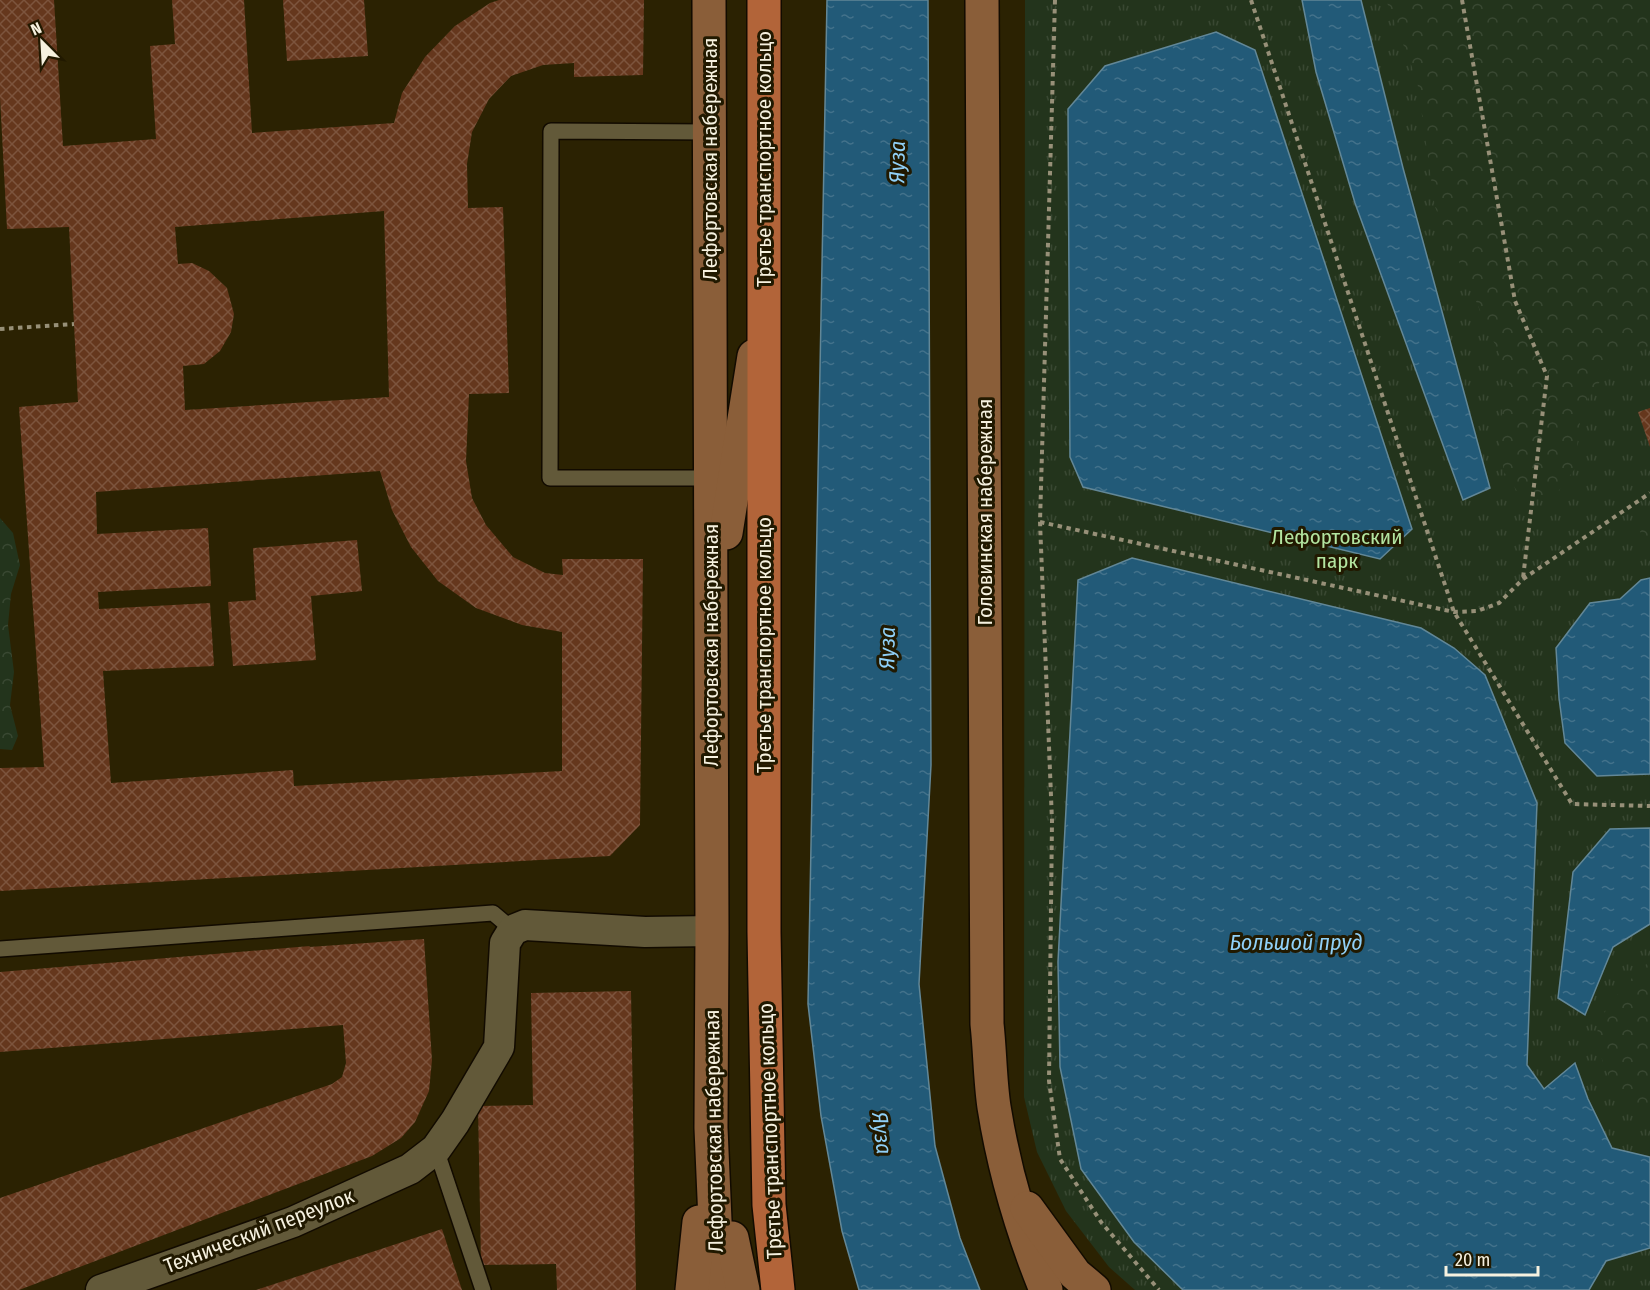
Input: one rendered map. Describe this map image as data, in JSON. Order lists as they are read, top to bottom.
{
  "streets": {
    "main road": ["Лефортовская набережная", "Третье транспортное кольцо", "Головинская набережная"],
    "street": ["Технический переулок"]
  },
  "water": ["Яуза", "Большой пруд"],
  "parks": ["Лефортовский парк"],
  "scale_bar": "20 m",
  "north": "top left"
}
